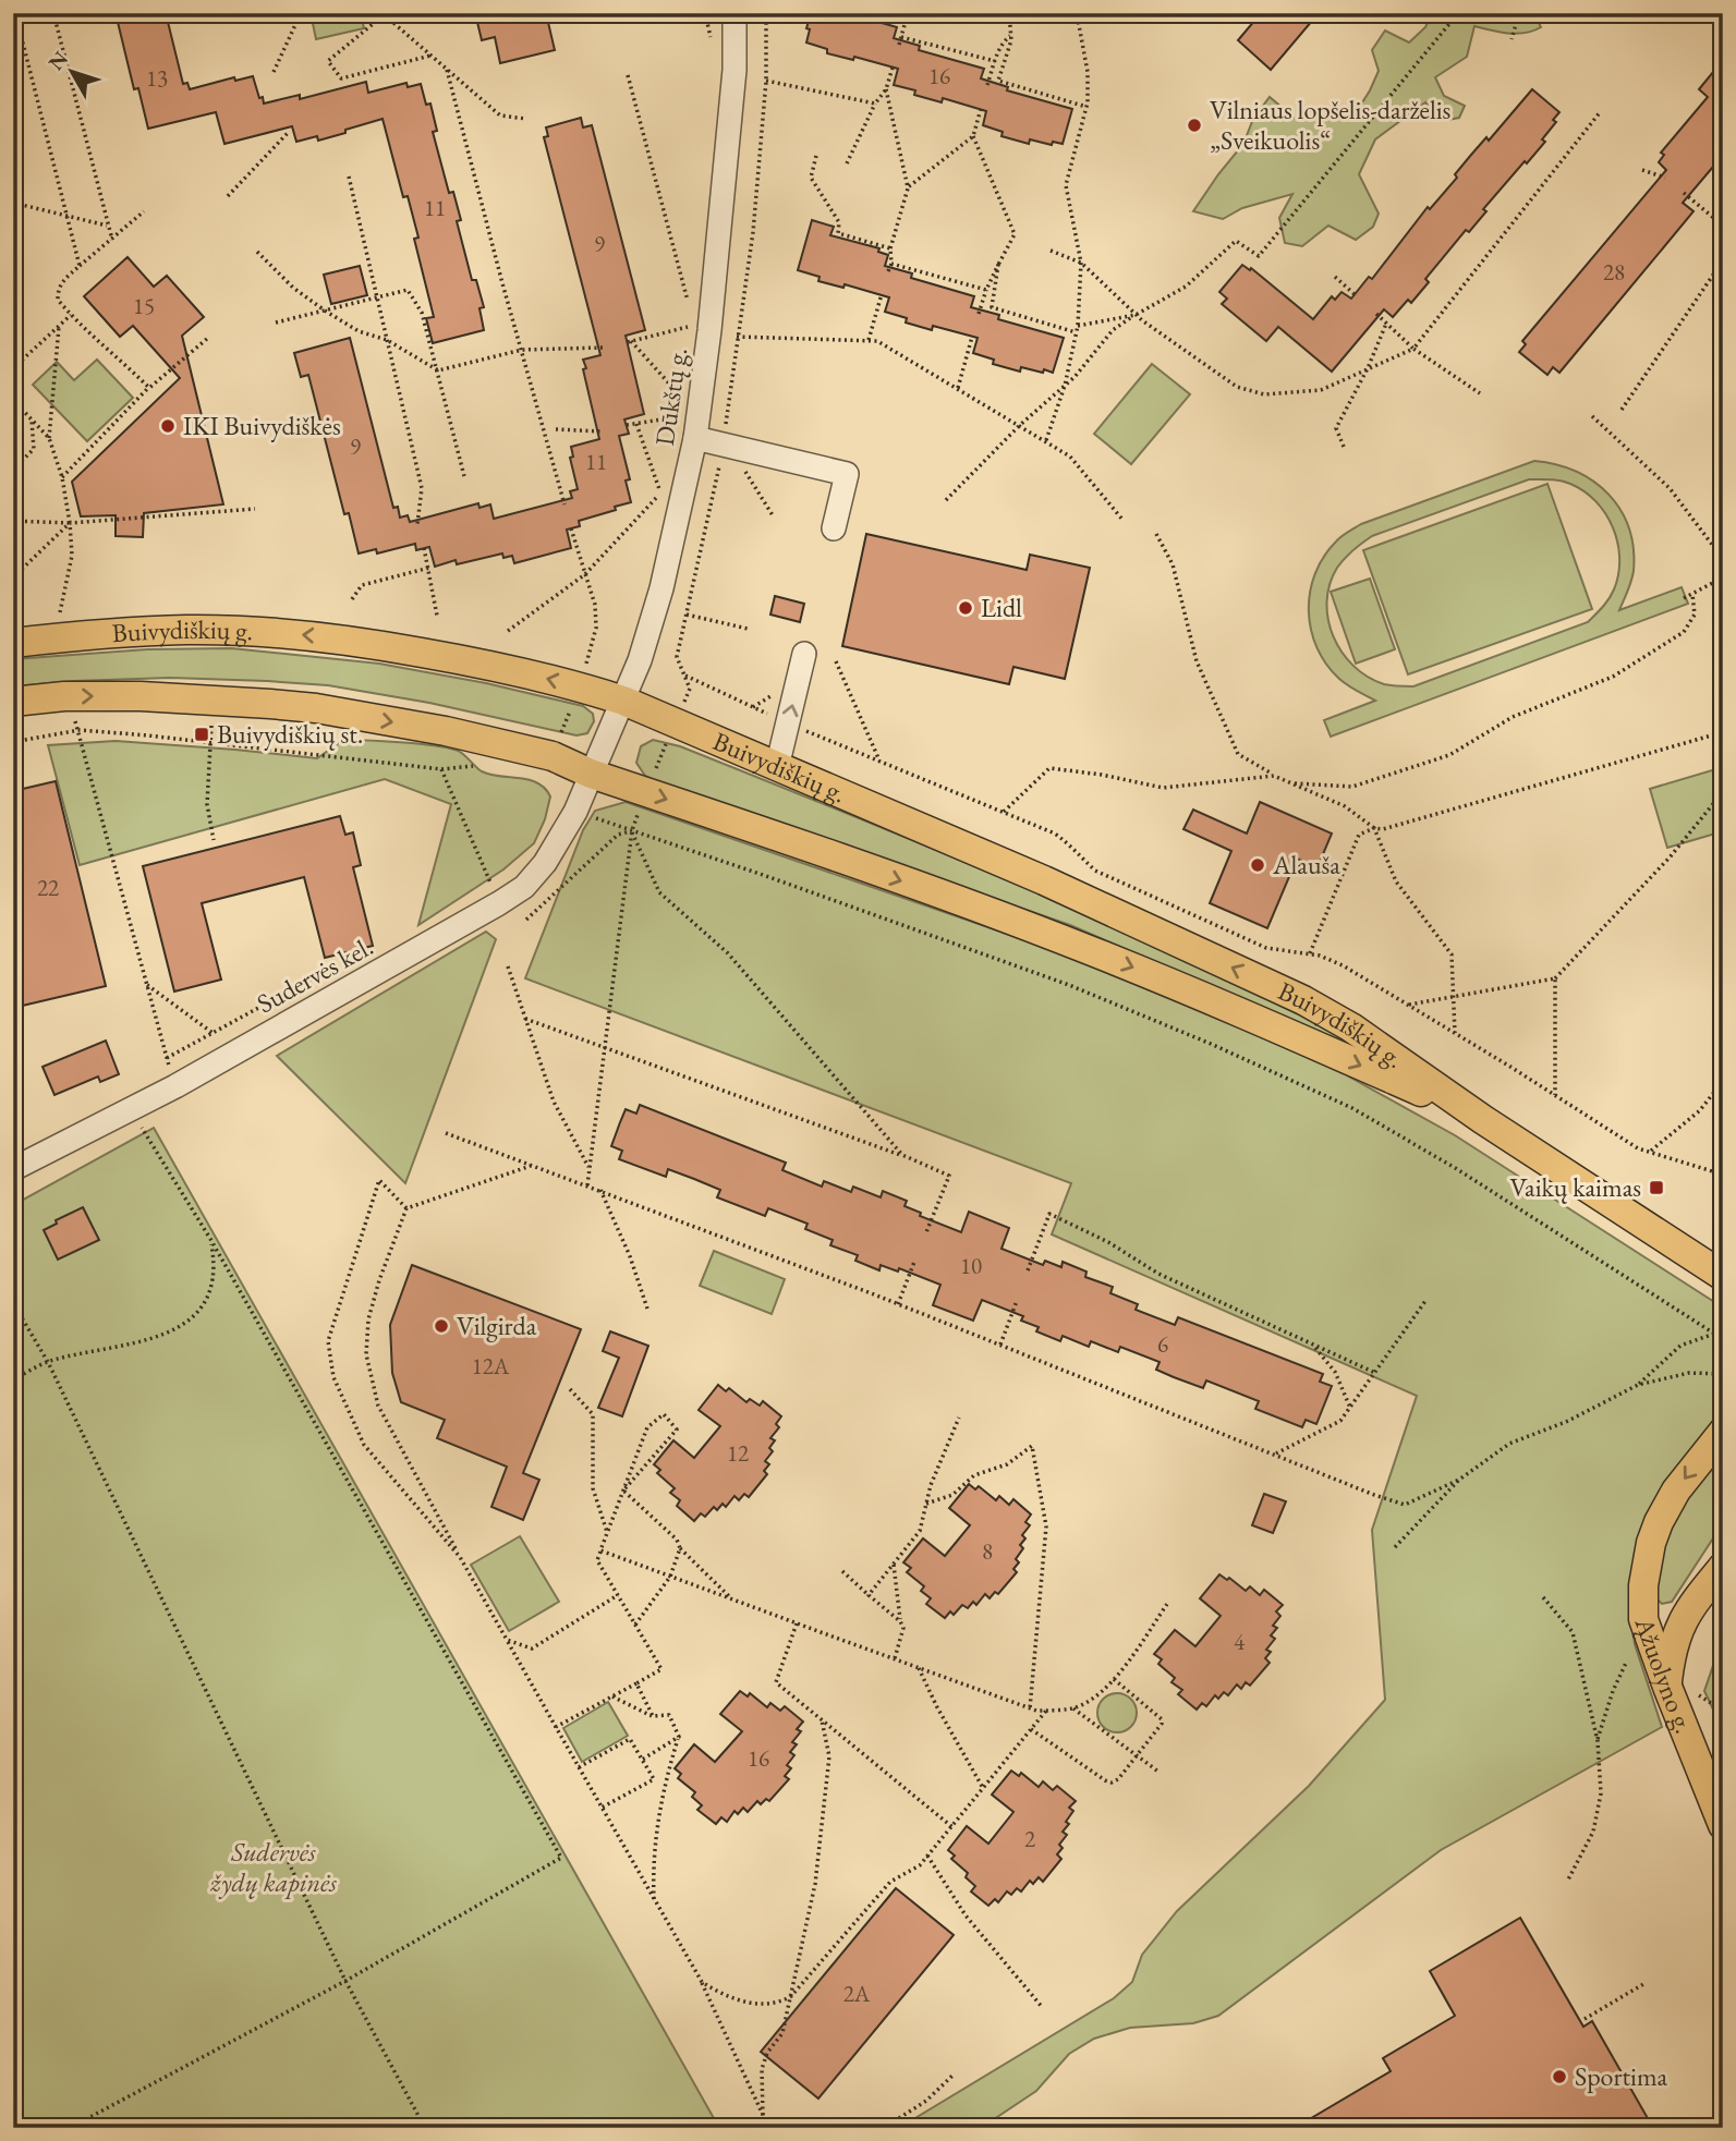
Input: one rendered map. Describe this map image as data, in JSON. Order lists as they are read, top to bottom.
{
  "streets": {
    "main road": ["Buivydiškių g.", "Ąžuolyno g."],
    "street": ["Dūkštų g.", "Sudervės kel."]
  },
  "crossings": [
    ["Dūkštų g.", "Buivydiškių g."],
    ["Dūkštų g.", "Sudervės kel."],
    ["Buivydiškių g.", "Sudervės kel."]
  ],
  "parks": ["Sudervės žydų kapinės"],
  "places": {
    "other": [
      "Vilniaus lopšelis-darželis „Sveikuolis“",
      "IKI Buivydiškės",
      "Lidl",
      "Alauša",
      "Vilgirda",
      "Sportima"
    ],
    "transit": ["Buivydiškių st.", "Vaikų kaimas"]
  },
  "house_numbers": [
    "16",
    "13",
    "11",
    "9",
    "28",
    "15",
    "9",
    "11",
    "22",
    "10",
    "6",
    "12A",
    "12",
    "8",
    "4",
    "16",
    "2",
    "2A"
  ],
  "north": "top left"
}
